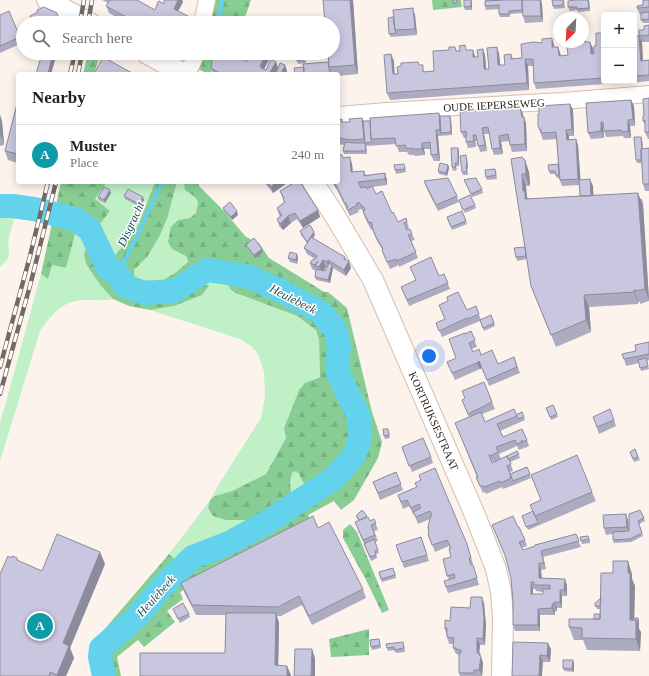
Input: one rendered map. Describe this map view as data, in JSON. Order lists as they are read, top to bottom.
{
  "streets": {
    "street": ["OUDE IEPERSEWEG", "KORTRIJKSESTRAAT"]
  },
  "water": ["Disgracht", "Heulebeek"],
  "north": "bottom left",
  "page": {
    "map_buttons": ["+", "−"],
    "search": "Search here",
    "heading": "Nearby",
    "list": [
      {
        "mark": "A",
        "name": "Muster",
        "note": "Place",
        "value": "240 m"
      }
    ],
    "pins": "A"
  }
}
